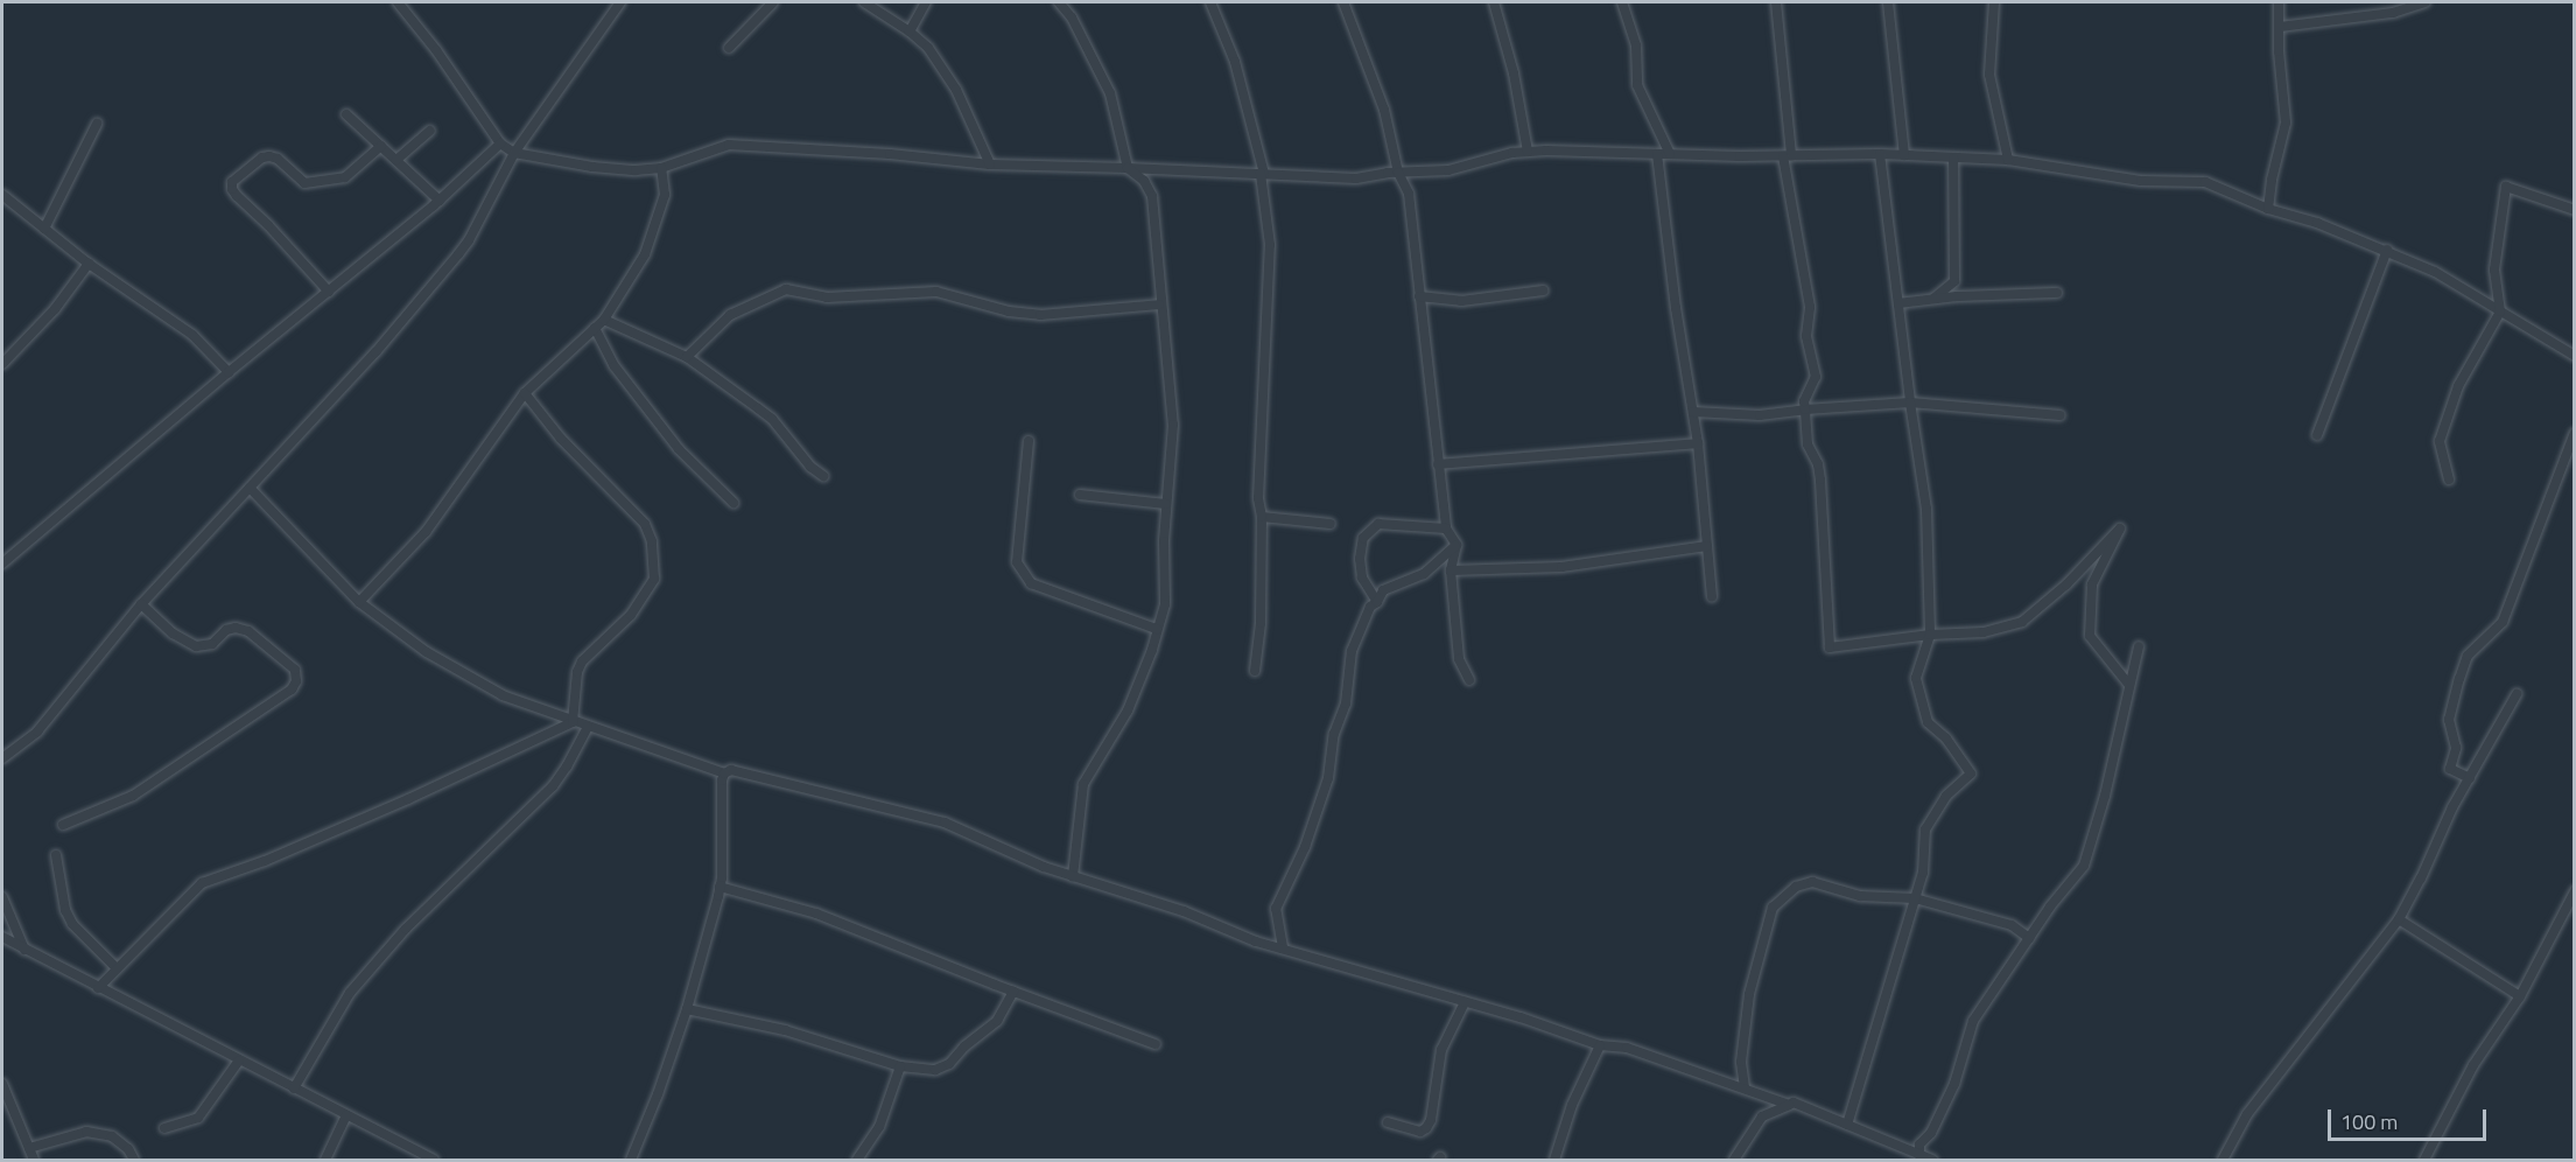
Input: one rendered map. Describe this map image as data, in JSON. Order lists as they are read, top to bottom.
{
  "scale_bar": "100 m"
}
